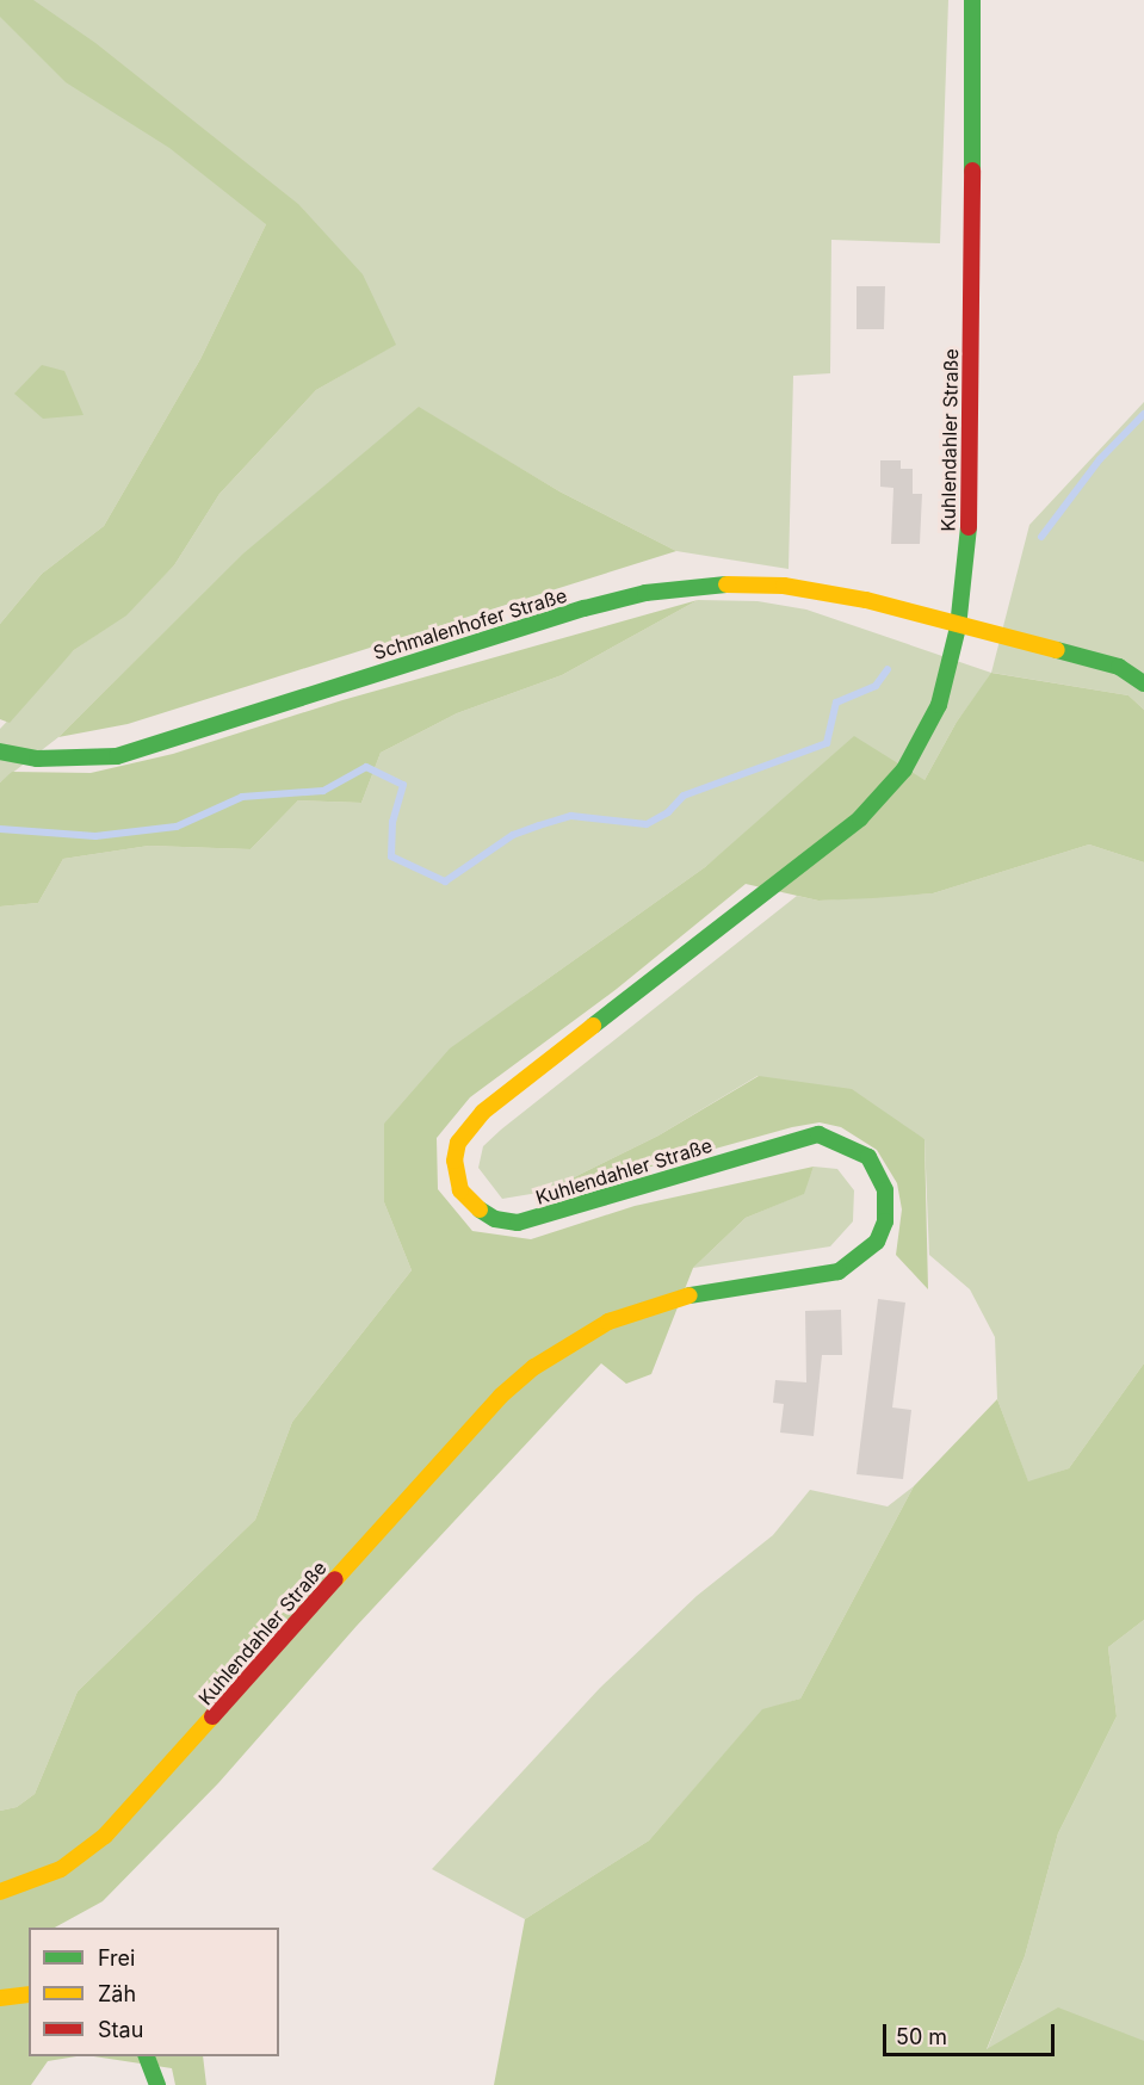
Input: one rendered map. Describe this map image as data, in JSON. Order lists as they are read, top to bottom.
{
  "streets": {
    "main road": ["Kuhlendahler Straße", "Schmalenhofer Straße"]
  },
  "crossings": [
    ["Kuhlendahler Straße", "Schmalenhofer Straße"]
  ],
  "legend": ["Frei", "Zäh", "Stau"],
  "scale_bar": "50 m"
}
